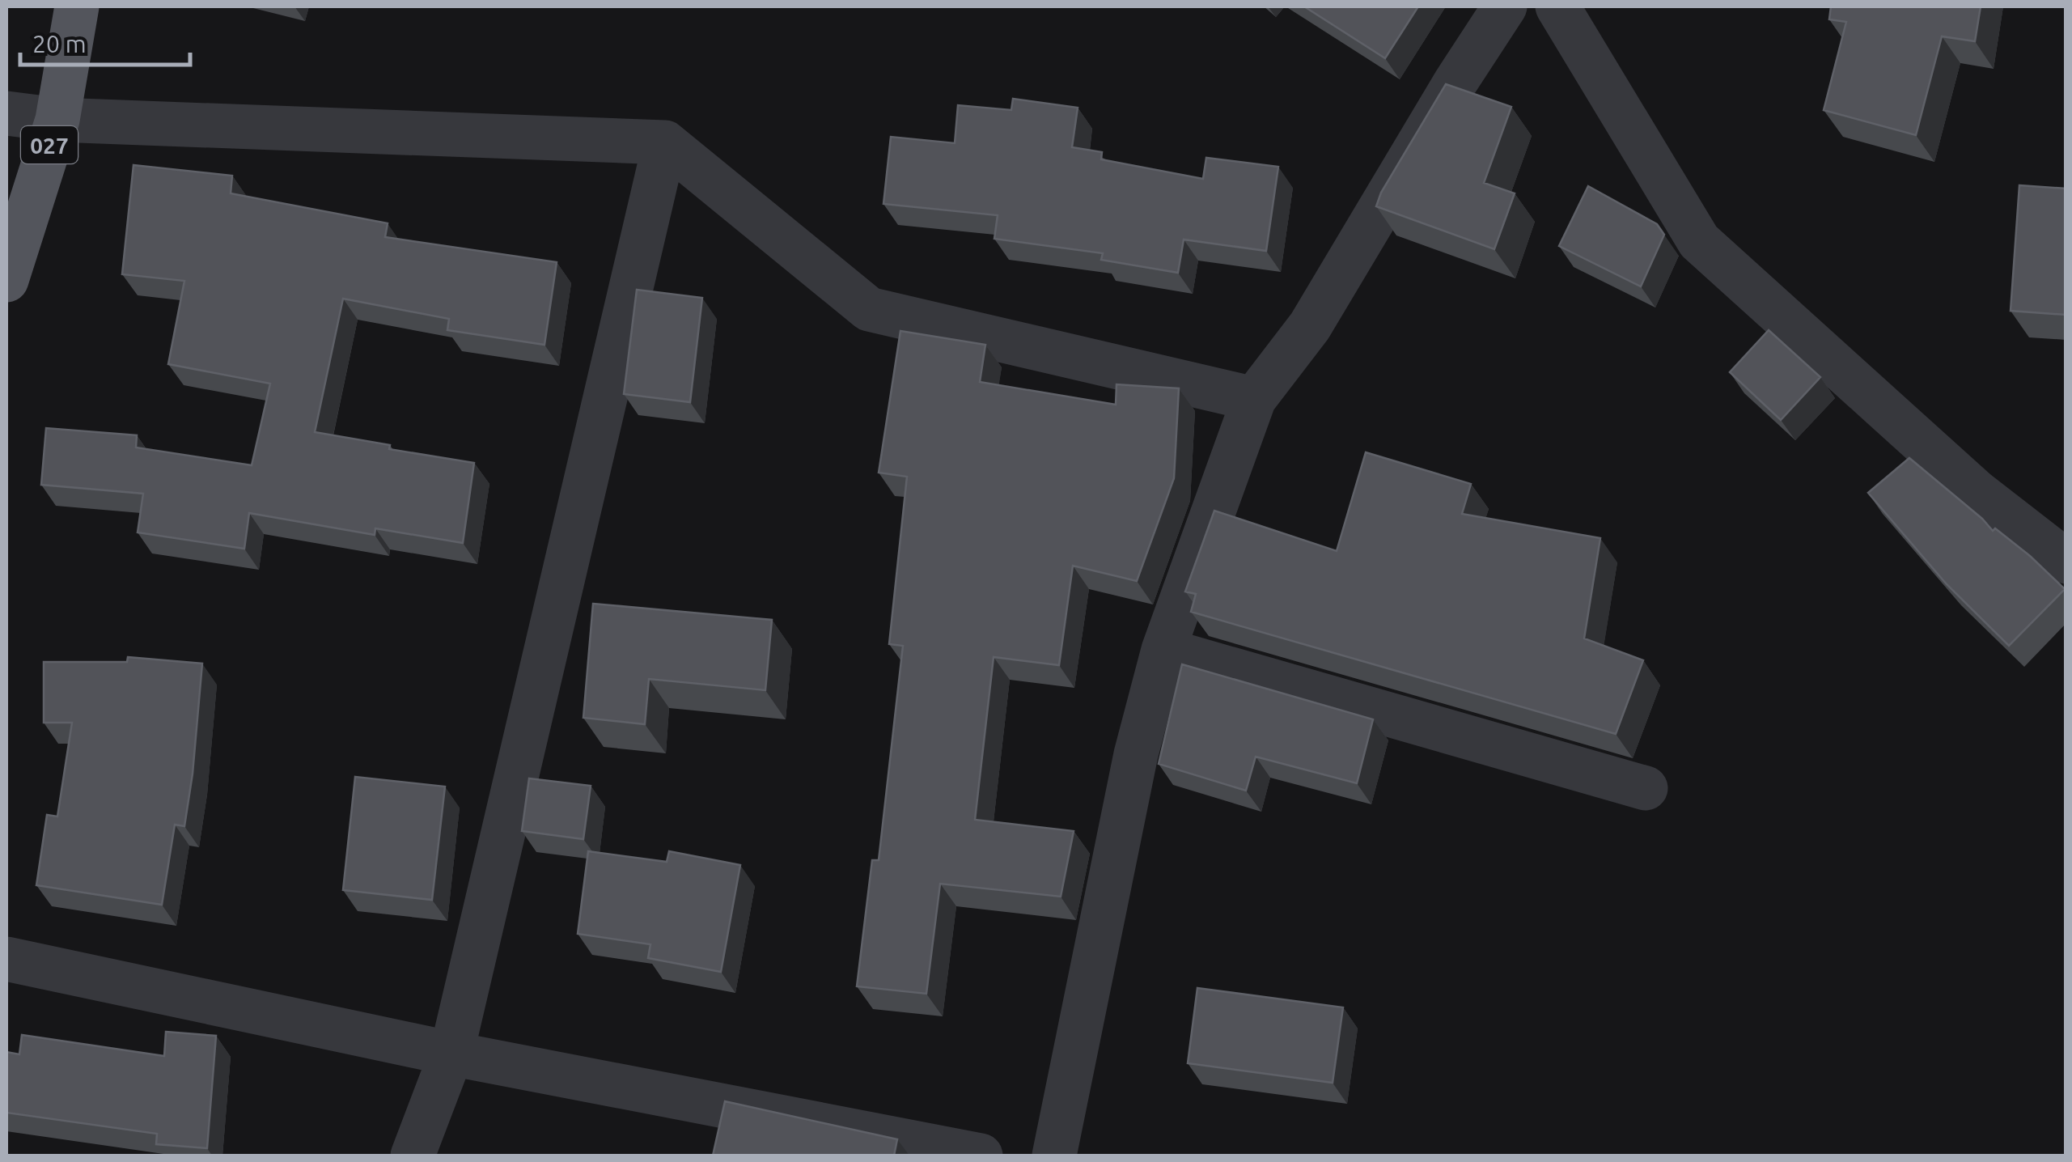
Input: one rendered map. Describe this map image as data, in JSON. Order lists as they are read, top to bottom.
{
  "streets": {
    "main road": ["027"]
  },
  "scale_bar": "20 m"
}
